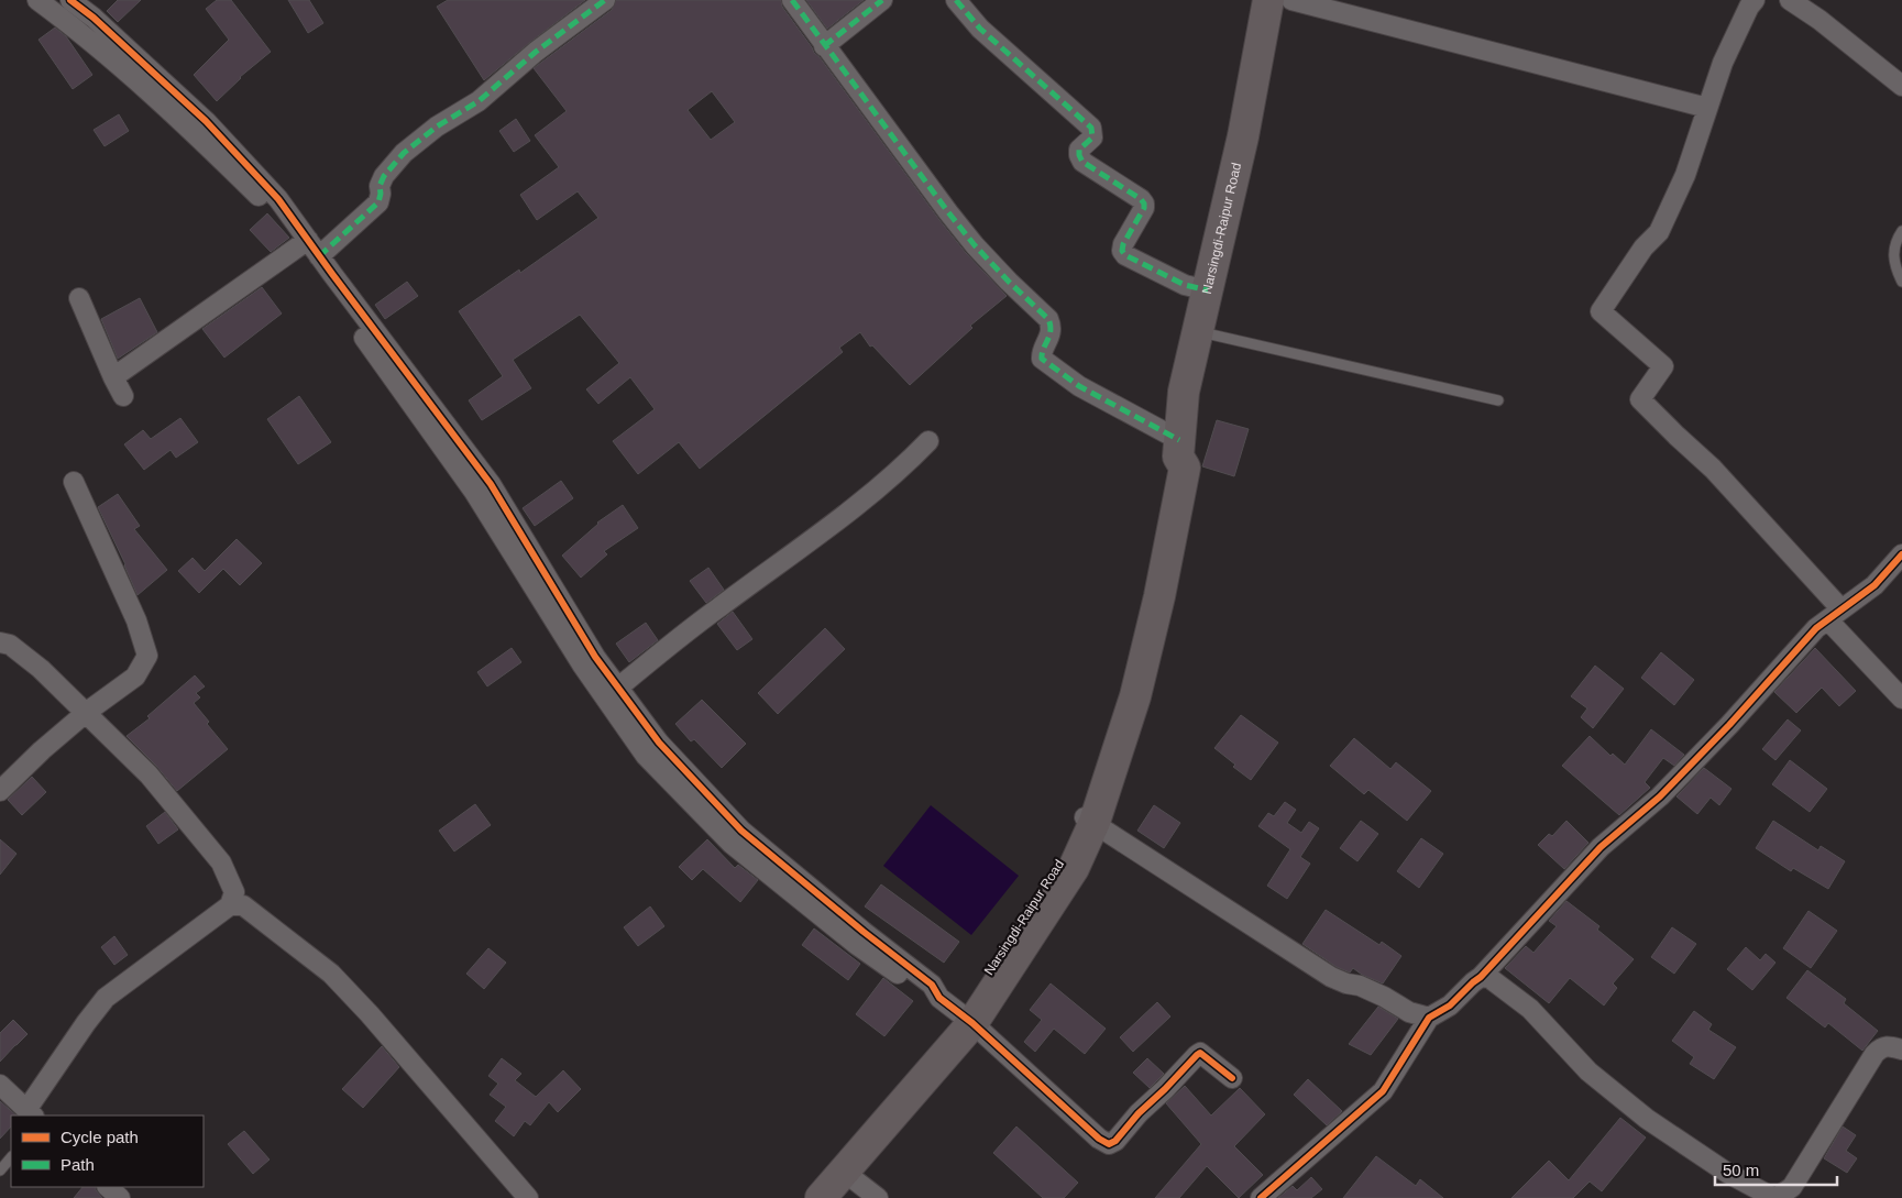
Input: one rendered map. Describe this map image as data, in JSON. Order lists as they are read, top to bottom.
{
  "streets": {
    "main road": ["Narsingdi-Raipur Road"]
  },
  "legend": ["Cycle path", "Path"],
  "scale_bar": "50 m"
}
